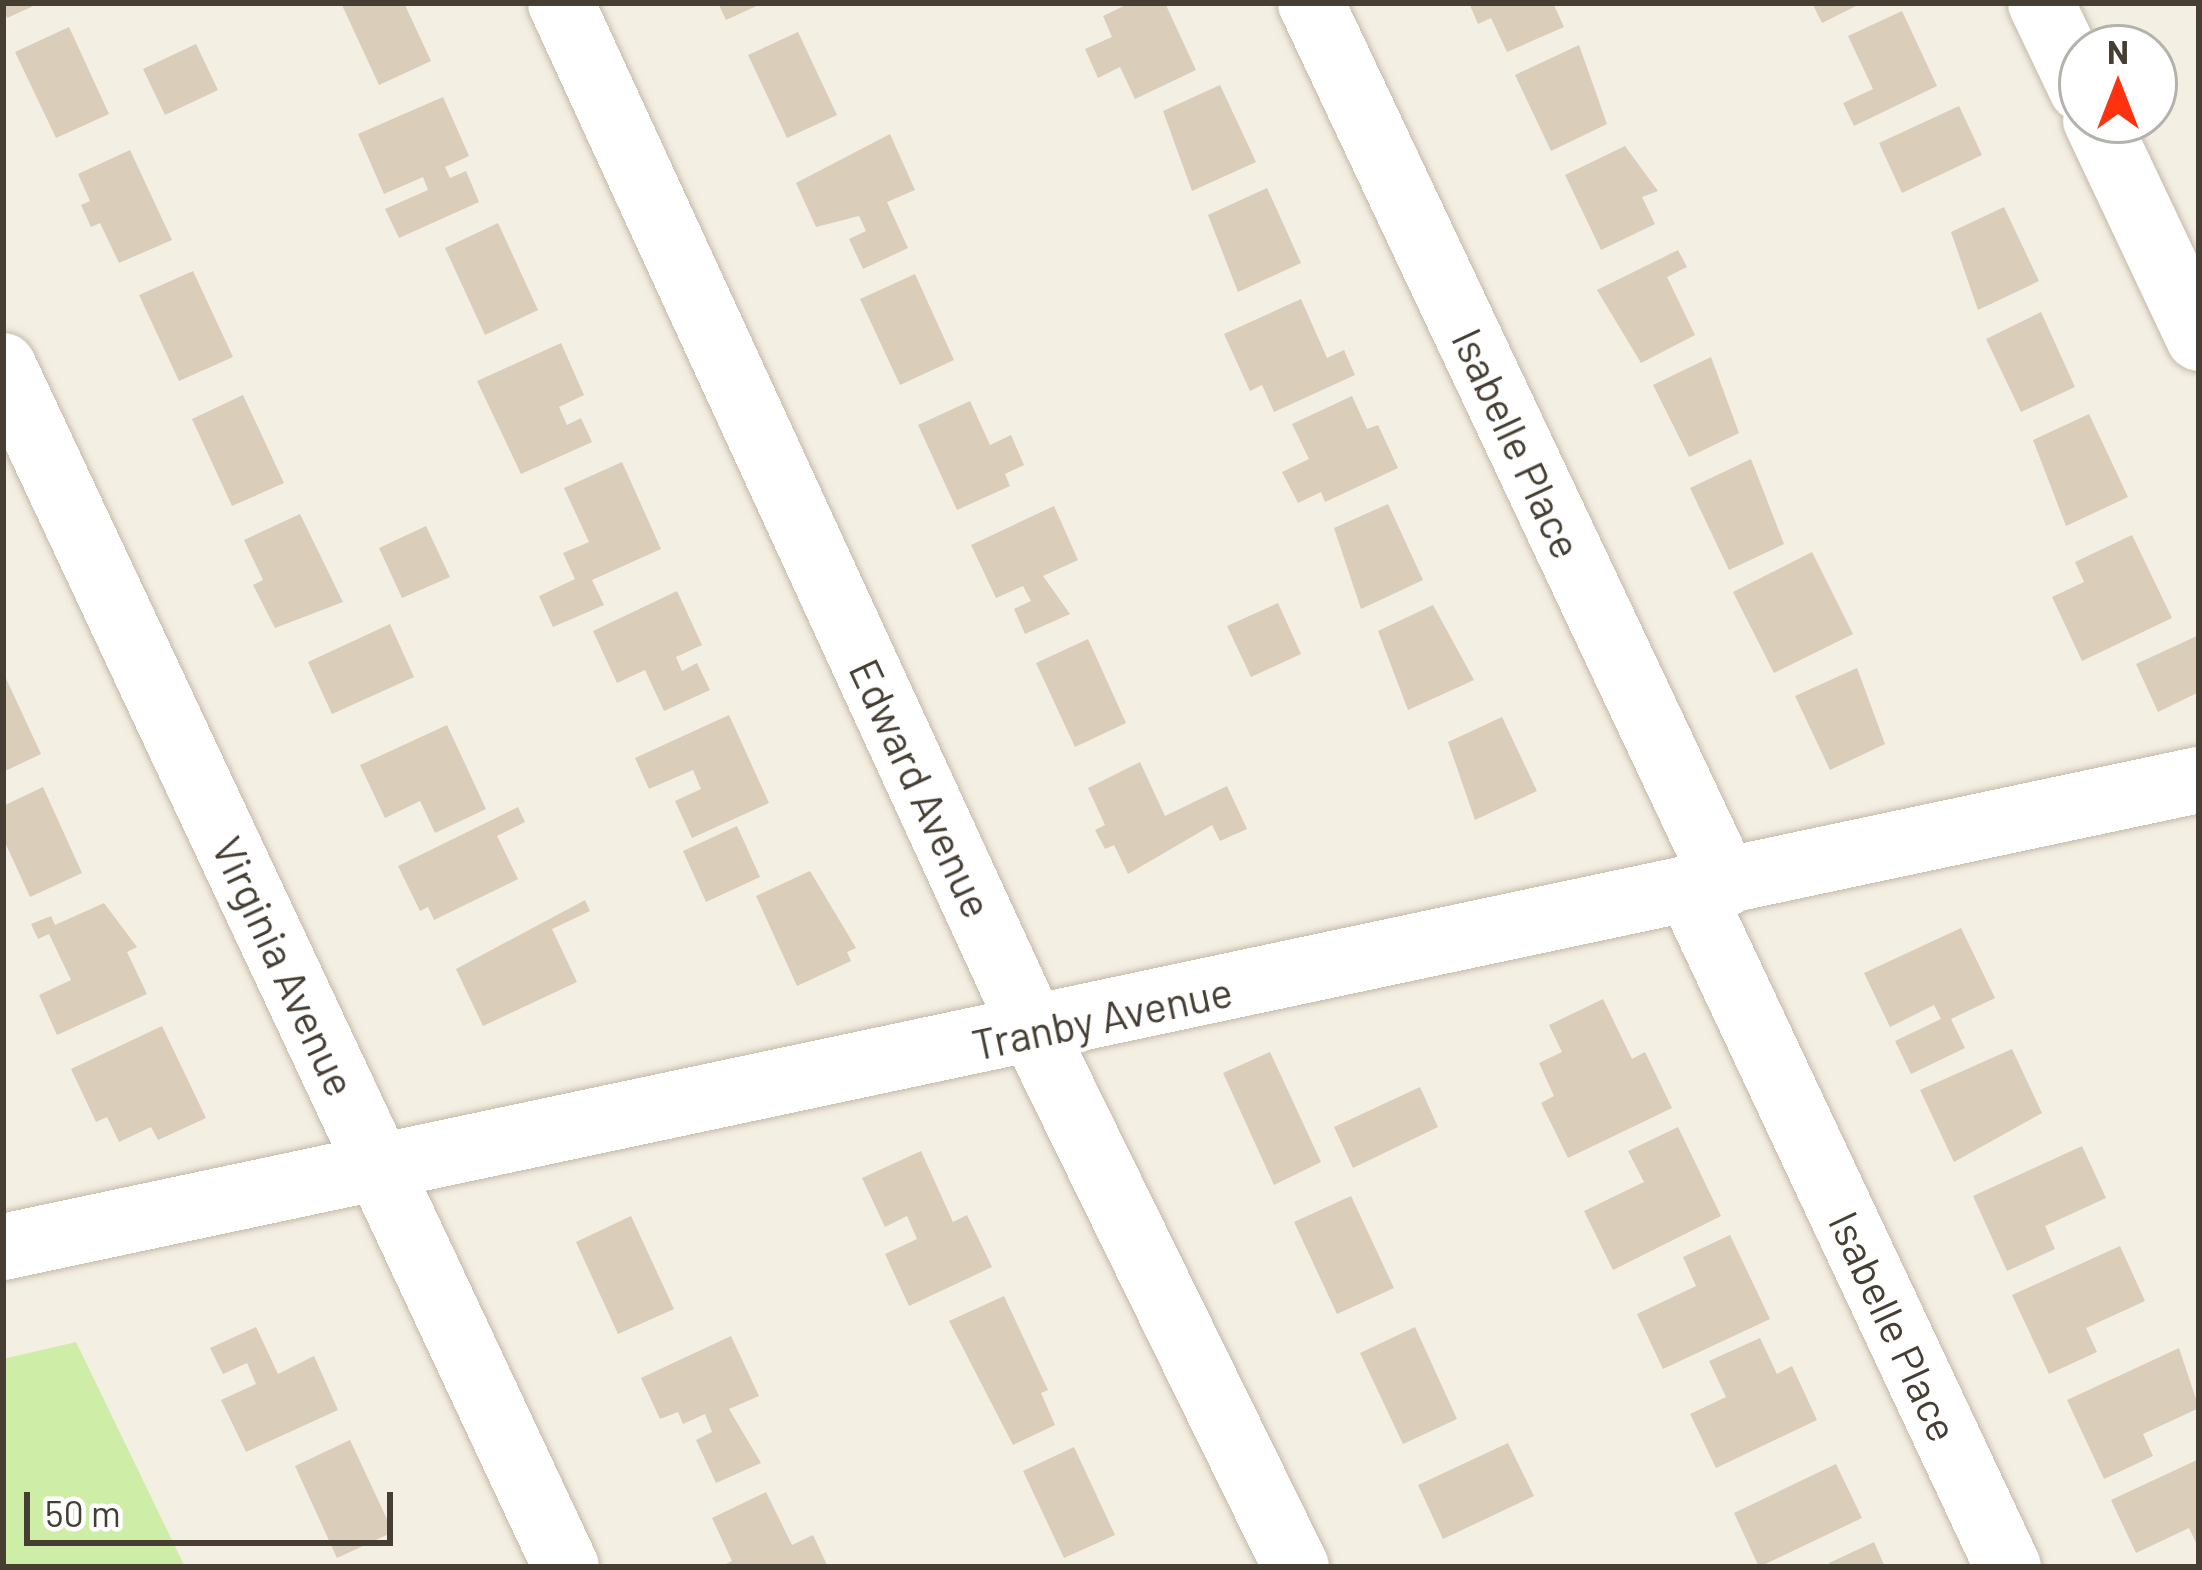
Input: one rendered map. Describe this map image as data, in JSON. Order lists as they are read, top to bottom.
{
  "streets": {
    "street": [
      "Isabelle Place",
      "Edward Avenue",
      "Virginia Avenue",
      "Tranby Avenue"
    ]
  },
  "crossings": [
    ["Isabelle Place", "Tranby Avenue"],
    ["Edward Avenue", "Tranby Avenue"],
    ["Virginia Avenue", "Tranby Avenue"]
  ],
  "scale_bar": "50 m",
  "north": "top"
}
